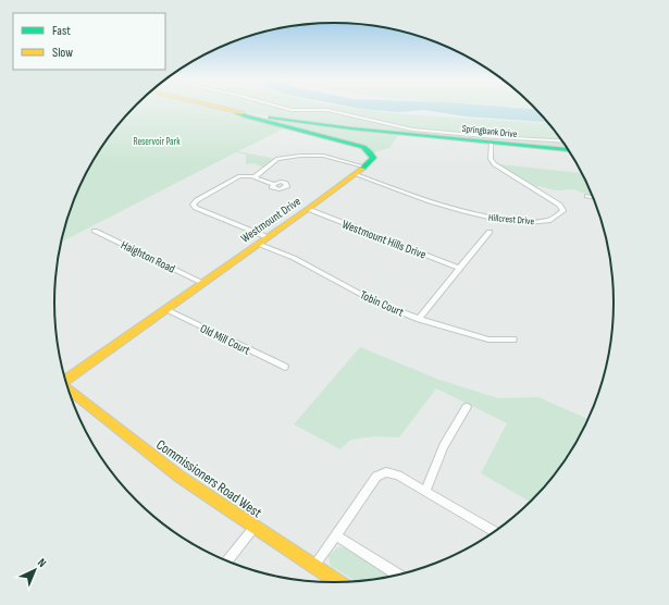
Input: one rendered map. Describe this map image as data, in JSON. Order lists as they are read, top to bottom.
{
  "streets": {
    "main road": ["Springbank Drive", "Westmount Drive", "Commissioners Road West"],
    "street": [
      "Hillcrest Drive",
      "Westmount Hills Drive",
      "Haighton Road",
      "Tobin Court",
      "Old Mill Court"
    ]
  },
  "crossings": [
    ["Springbank Drive", "Hillcrest Drive"],
    ["Westmount Drive", "Hillcrest Drive"],
    ["Westmount Drive", "Westmount Hills Drive"],
    ["Westmount Drive", "Haighton Road"],
    ["Westmount Drive", "Tobin Court"],
    ["Westmount Drive", "Old Mill Court"]
  ],
  "parks": ["Reservoir Park"],
  "legend": ["Fast", "Slow"],
  "north": "top right"
}
